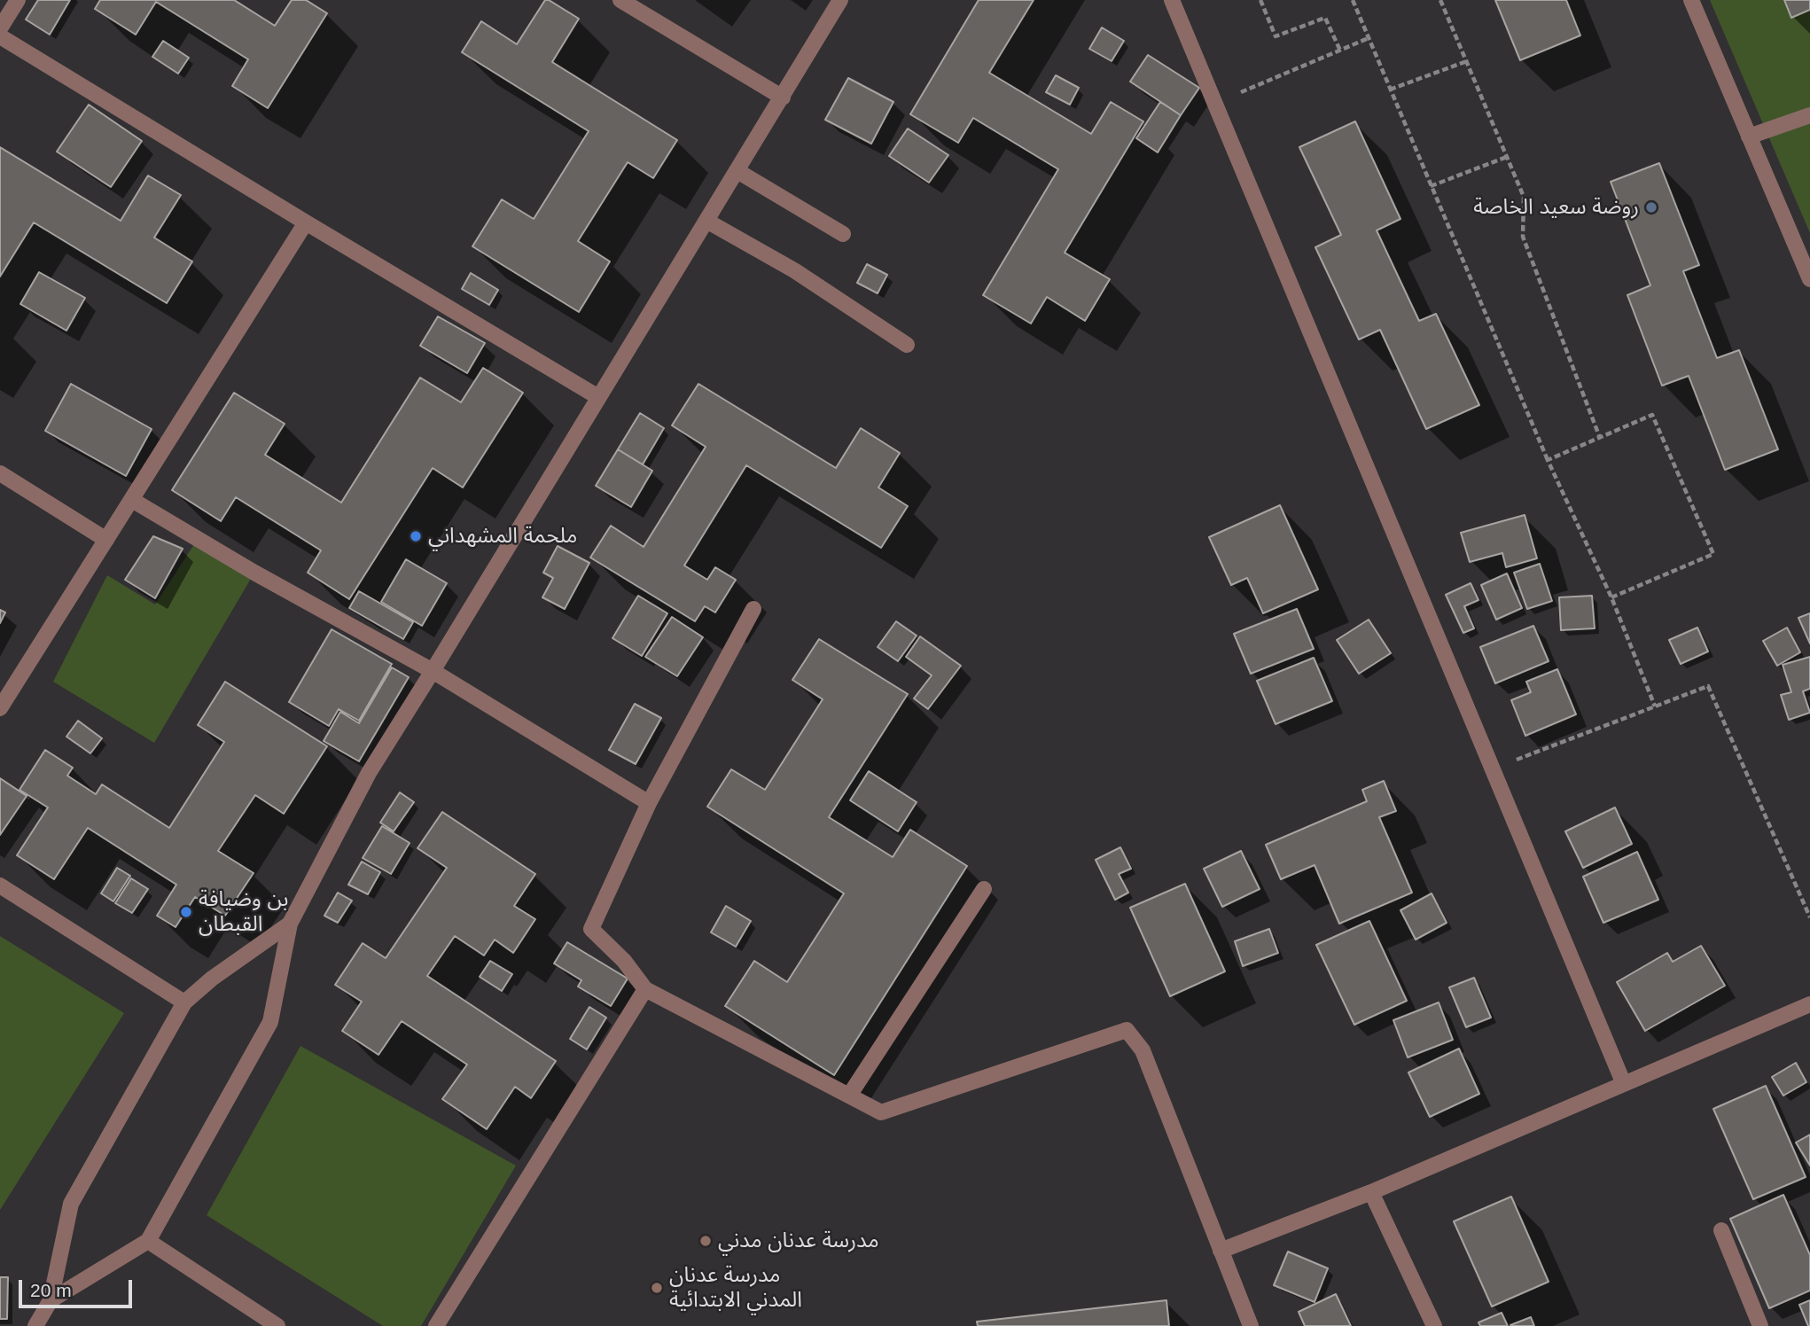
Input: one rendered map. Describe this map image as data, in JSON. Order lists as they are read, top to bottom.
{
  "places": [
    "روضة سعيد الخاصة",
    "ملحمة المشهداني",
    "بن وضيافة القبطان",
    "مدرسة عدنان مدني",
    "مدرسة عدنان المدني الابتدائية"
  ],
  "scale_bar": "20 m"
}
